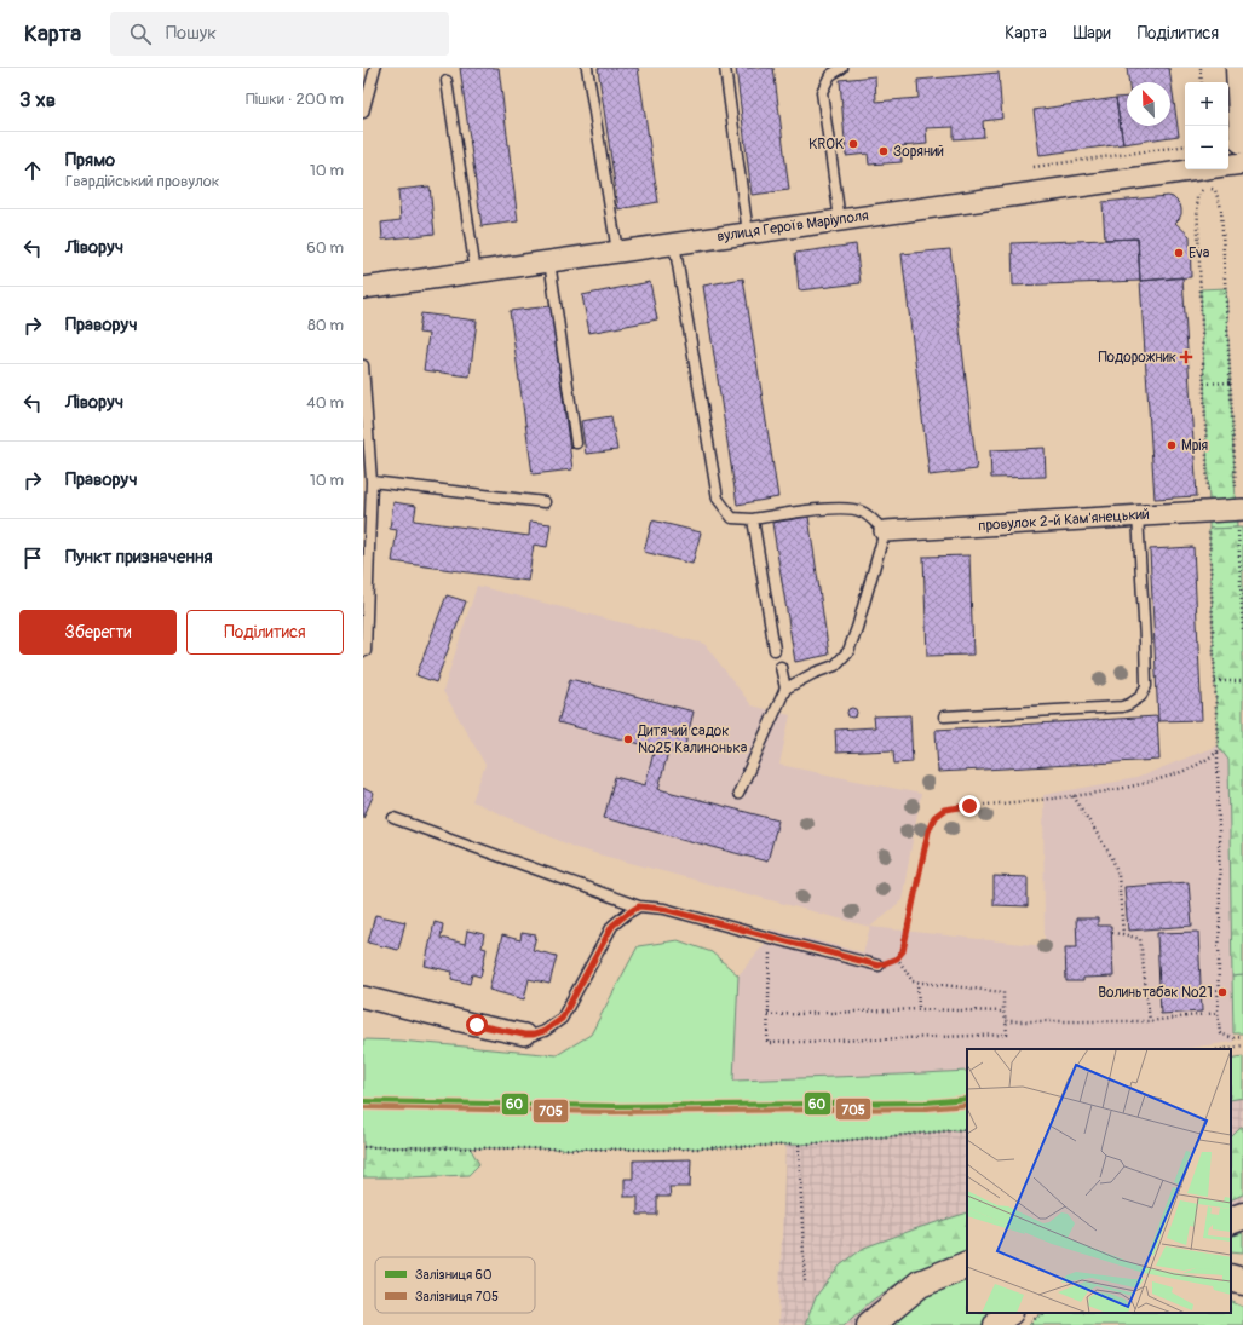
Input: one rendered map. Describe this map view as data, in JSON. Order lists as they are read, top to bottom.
{
  "streets": {
    "street": ["вулиця Героїв Маріуполя", "провулок 2-й Кам'янецький"]
  },
  "places": {
    "other": [
      "KROK",
      "Зоряний",
      "Eva",
      "Мрія",
      "Дитячий садок №25 Калинонька",
      "Волиньтабак №21"
    ],
    "health": ["Подорожник"]
  },
  "lines": ["rail line 60", "rail line 705"],
  "legend": ["Залізниця 60", "Залізниця 705"],
  "north": "top left",
  "page": {
    "header": "Карта",
    "search": "Пошук",
    "nav": ["Карта", "Шари", "Поділитися"],
    "heading": ["3 хв", "Пішки · 200 m"],
    "map_buttons": ["+", "−"],
    "list": [
      ["Прямо", "Гвардійський провулок", "10 m"],
      ["Ліворуч", "60 m"],
      ["Праворуч", "80 m"],
      ["Ліворуч", "40 m"],
      ["Праворуч", "10 m"],
      "Пункт призначення"
    ],
    "buttons": ["Зберегти", "Поділитися"]
  }
}
